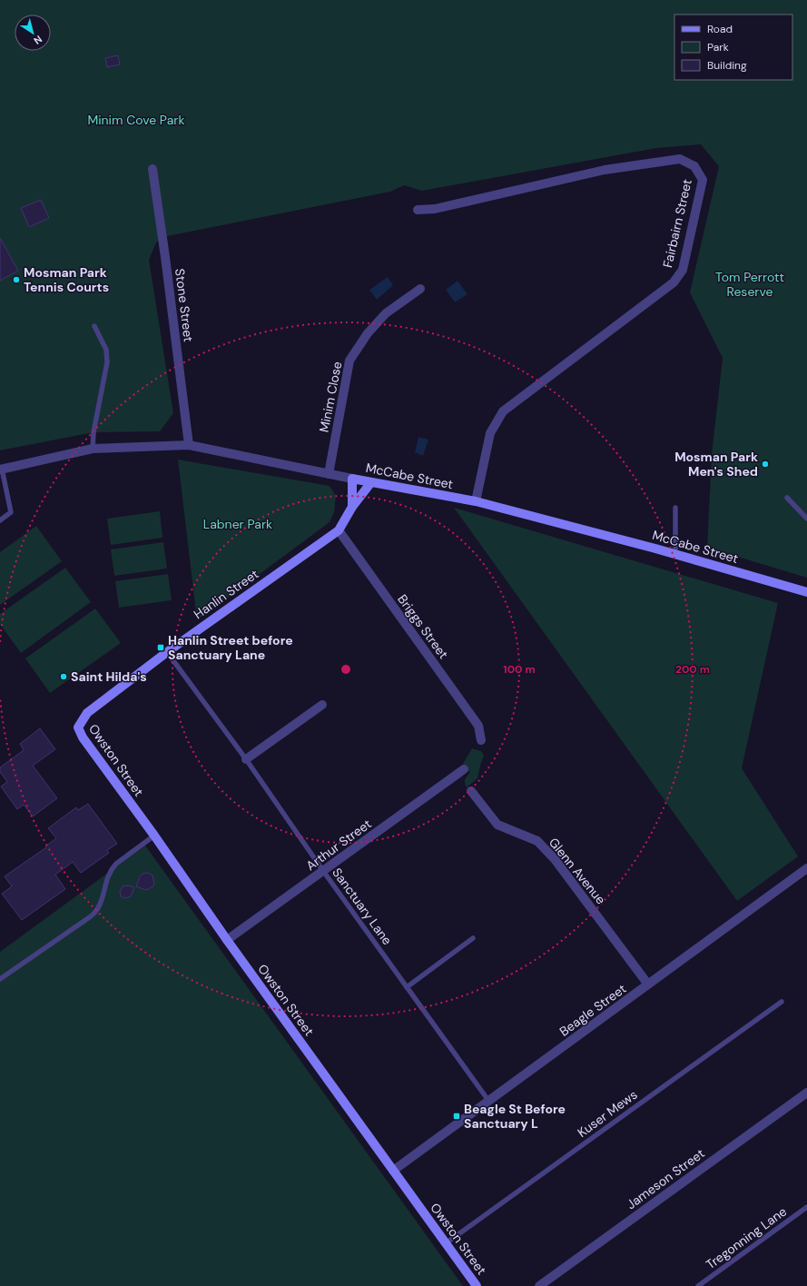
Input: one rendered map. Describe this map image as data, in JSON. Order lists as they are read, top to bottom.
{
  "streets": {
    "street": [
      "Fairbairn Street",
      "Stone Street",
      "Minim Close",
      "McCabe Street",
      "Hanlin Street",
      "Briggs Street",
      "Owston Street",
      "Arthur Street",
      "Glenn Avenue",
      "Beagle Street",
      "Jameson Street"
    ],
    "lane": ["Sanctuary Lane", "Kuser Mews", "Tregonning Lane"]
  },
  "crossings": [
    ["Fairbairn Street", "McCabe Street"],
    ["Stone Street", "McCabe Street"],
    ["Minim Close", "McCabe Street"],
    ["McCabe Street", "Hanlin Street"],
    ["Hanlin Street", "Briggs Street"],
    ["Hanlin Street", "Owston Street"],
    ["Hanlin Street", "Sanctuary Lane"],
    ["Owston Street", "Arthur Street"],
    ["Owston Street", "Beagle Street"],
    ["Owston Street", "Kuser Mews"],
    ["Arthur Street", "Sanctuary Lane"],
    ["Glenn Avenue", "Beagle Street"],
    ["Sanctuary Lane", "Beagle Street"]
  ],
  "parks": ["Minim Cove Park", "Tom Perrott Reserve", "Labner Park"],
  "places": {
    "other": ["Mosman Park Tennis Courts", "Mosman Park Men's Shed", "Saint Hilda's"],
    "transit": ["Hanlin Street before Sanctuary Lane", "Beagle St Before Sanctuary L"]
  },
  "legend": ["Road", "Park", "Building"],
  "north": "bottom right",
  "rings": ["100 m", "200 m"]
}
